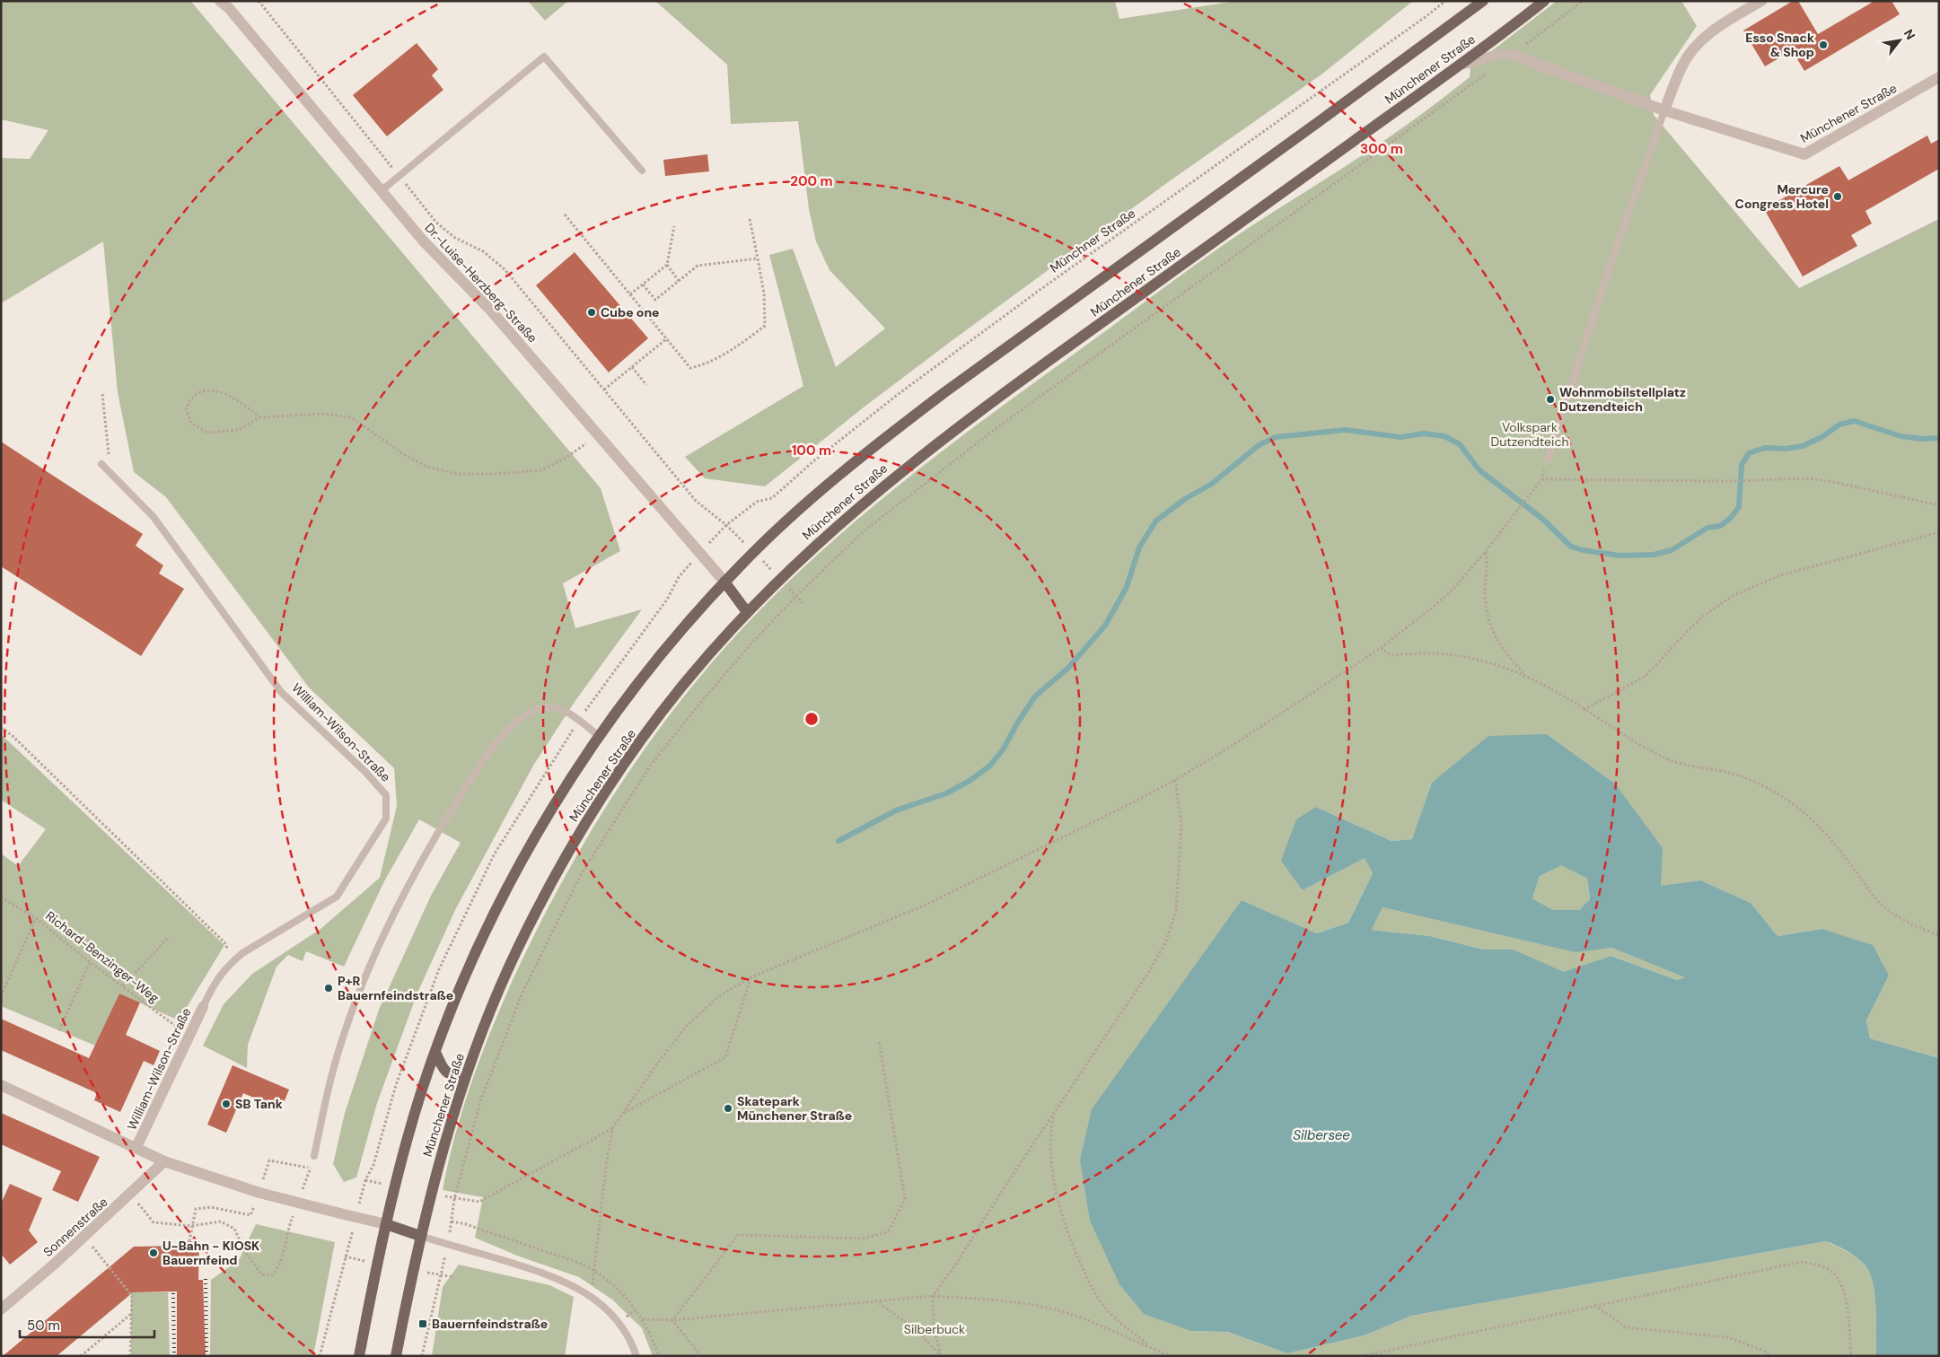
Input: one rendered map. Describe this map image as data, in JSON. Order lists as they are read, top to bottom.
{
  "streets": {
    "main road": ["Münchener Straße"],
    "street": ["Dr.-Luise-Herzberg-Straße", "William-Wilson-Straße", "Sonnenstraße"],
    "path": ["Münchner Straße", "Richard-Benzinger-Weg"]
  },
  "crossings": [
    ["Münchener Straße", "Dr.-Luise-Herzberg-Straße"],
    ["Münchner Straße", "Dr.-Luise-Herzberg-Straße"],
    ["William-Wilson-Straße", "Richard-Benzinger-Weg"]
  ],
  "water": ["Silbersee"],
  "parks": ["Volkspark Dutzendteich", "Silberbuck"],
  "places": {
    "other": [
      "Esso Snack & Shop",
      "Mercure Congress Hotel",
      "Cube one",
      "Wohnmobilstellplatz Dutzendteich",
      "P+R Bauernfeindstraße",
      "SB Tank",
      "Skatepark Münchener Straße",
      "U-Bahn - KIOSK Bauernfeind"
    ],
    "transit": ["Bauernfeindstraße"]
  },
  "scale_bar": "50 m",
  "north": "top right",
  "rings": ["300 m", "200 m", "100 m"]
}
